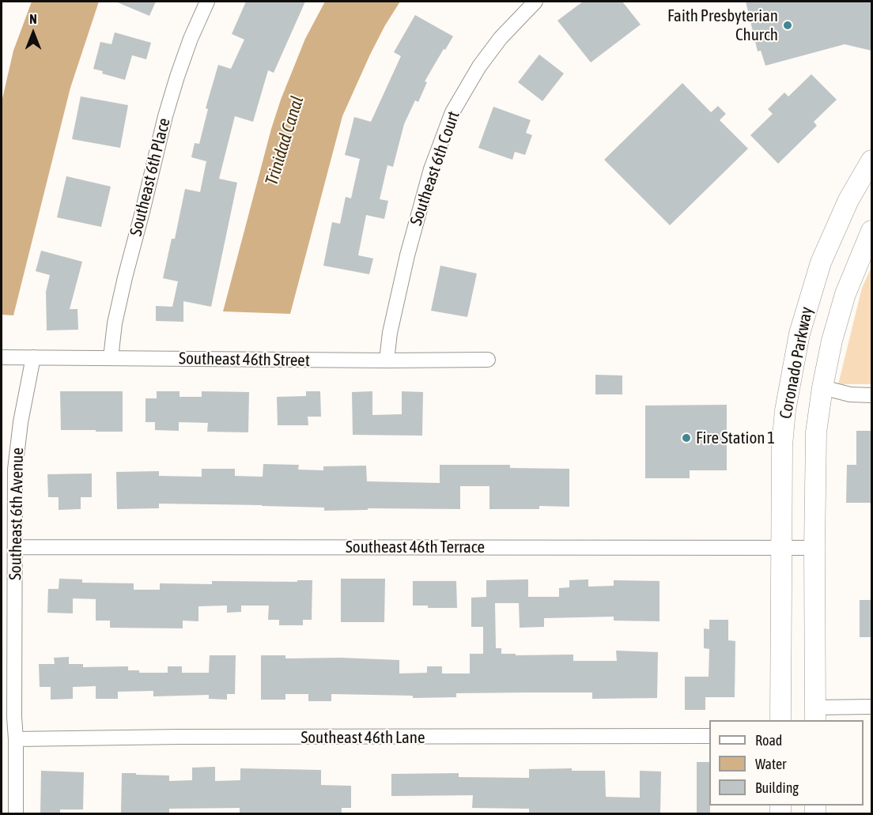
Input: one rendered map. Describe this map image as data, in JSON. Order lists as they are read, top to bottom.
{
  "streets": {
    "street": [
      "Southeast 6th Court",
      "Southeast 6th Place",
      "Southeast 46th Street",
      "Coronado Parkway",
      "Southeast 6th Avenue",
      "Southeast 46th Terrace",
      "Southeast 46th Lane"
    ]
  },
  "crossings": [
    ["Southeast 6th Court", "Southeast 46th Street"],
    ["Southeast 6th Place", "Southeast 46th Street"],
    ["Southeast 46th Street", "Southeast 6th Avenue"],
    ["Coronado Parkway", "Southeast 46th Terrace"],
    ["Southeast 6th Avenue", "Southeast 46th Terrace"],
    ["Southeast 6th Avenue", "Southeast 46th Lane"]
  ],
  "water": ["Trinidad Canal"],
  "places": ["Faith Presbyterian Church", "Fire Station 1"],
  "legend": ["Road", "Water", "Building"],
  "north": "top"
}
